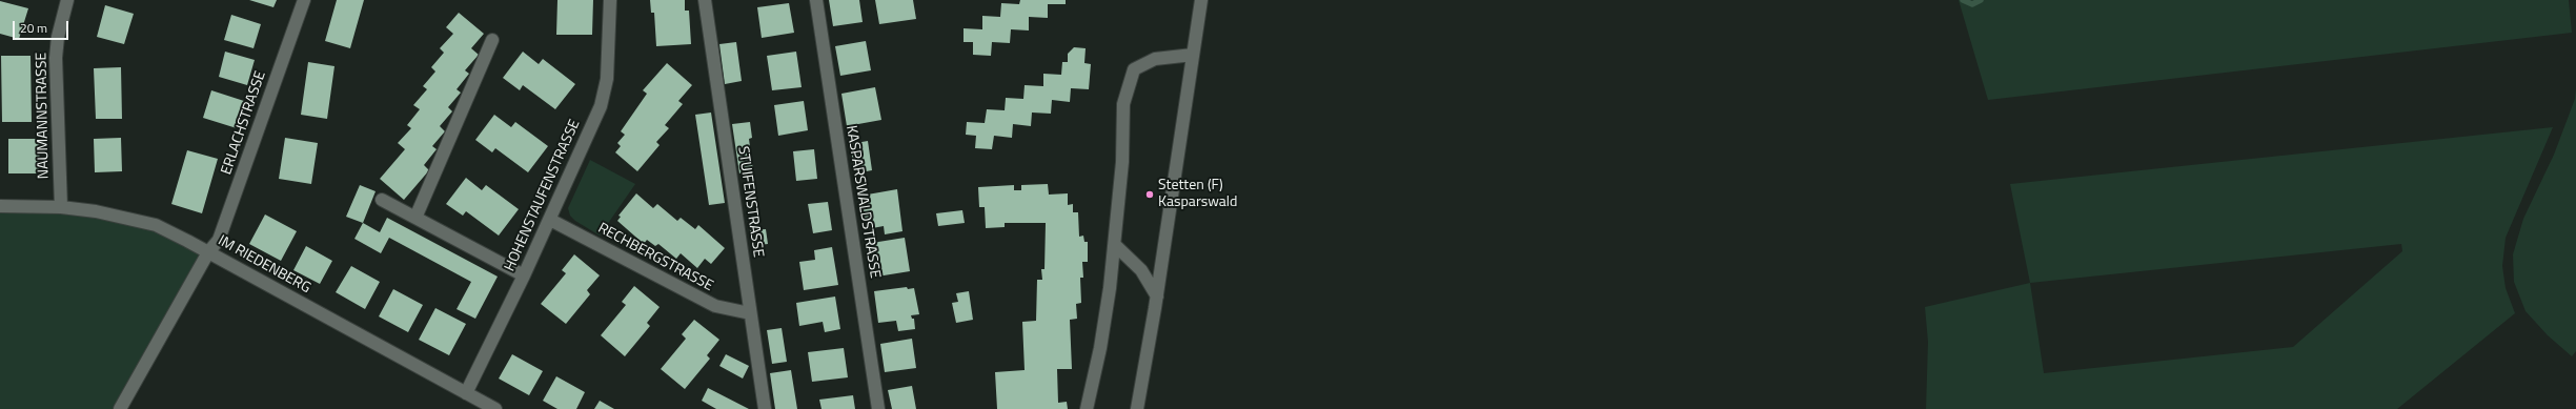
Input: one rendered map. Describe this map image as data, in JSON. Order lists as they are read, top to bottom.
{
  "streets": {
    "street": [
      "NAUMANNSTRASSE",
      "ERLACHSTRASSE",
      "HOHENSTAUFENSTRASSE",
      "STUIFENSTRASSE",
      "KASPARSWALDSTRASSE",
      "RECHBERGSTRASSE",
      "IM RIEDENBERG"
    ]
  },
  "crossings": [
    ["NAUMANNSTRASSE", "IM RIEDENBERG"],
    ["ERLACHSTRASSE", "IM RIEDENBERG"],
    ["HOHENSTAUFENSTRASSE", "RECHBERGSTRASSE"],
    ["HOHENSTAUFENSTRASSE", "IM RIEDENBERG"],
    ["STUIFENSTRASSE", "RECHBERGSTRASSE"]
  ],
  "places": ["Stetten (F) Kasparswald"],
  "scale_bar": "20 m"
}
